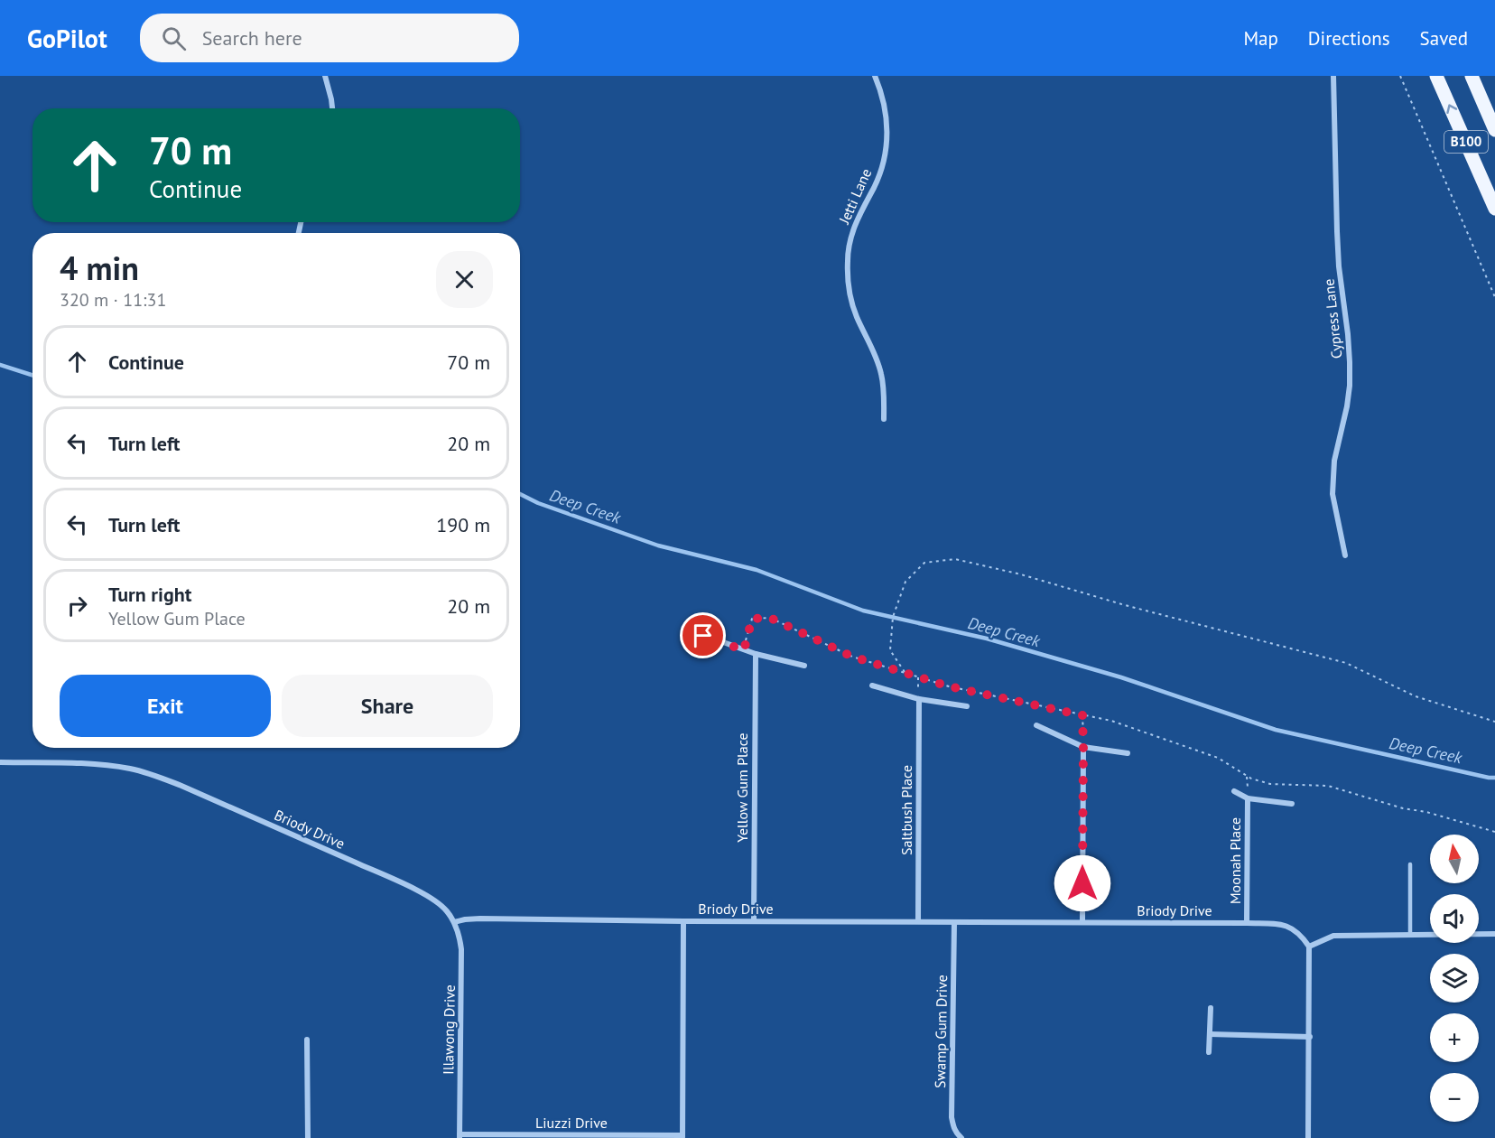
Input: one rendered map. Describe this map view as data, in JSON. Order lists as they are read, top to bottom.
{
  "streets": {
    "main road": ["B100"],
    "street": [
      "Jetti Lane",
      "Cypress Lane",
      "Yellow Gum Place",
      "Saltbush Place",
      "Briody Drive",
      "Moonah Place",
      "Illawong Drive",
      "Swamp Gum Drive",
      "Liuzzi Drive"
    ]
  },
  "crossings": [
    ["Yellow Gum Place", "Briody Drive"],
    ["Saltbush Place", "Briody Drive"],
    ["Briody Drive", "Moonah Place"],
    ["Briody Drive", "Illawong Drive"],
    ["Briody Drive", "Swamp Gum Drive"],
    ["Briody Drive", "Liuzzi Drive"],
    ["Illawong Drive", "Liuzzi Drive"]
  ],
  "water": ["Deep Creek"],
  "north": "top",
  "page": {
    "header": "GoPilot",
    "search": "Search here",
    "nav": ["Map", "Directions", "Saved"],
    "turn": ["70 m", "Continue"],
    "heading": ["4 min", "320 m · 11:31"],
    "list": [
      {
        "name": "Continue",
        "value": "70 m"
      },
      {
        "name": "Turn left",
        "value": "20 m"
      },
      {
        "name": "Turn left",
        "value": "190 m"
      },
      {
        "name": "Turn right",
        "note": "Yellow Gum Place",
        "value": "20 m"
      }
    ],
    "buttons": ["Exit", "Share"],
    "map_buttons": ["+", "−"]
  }
}
